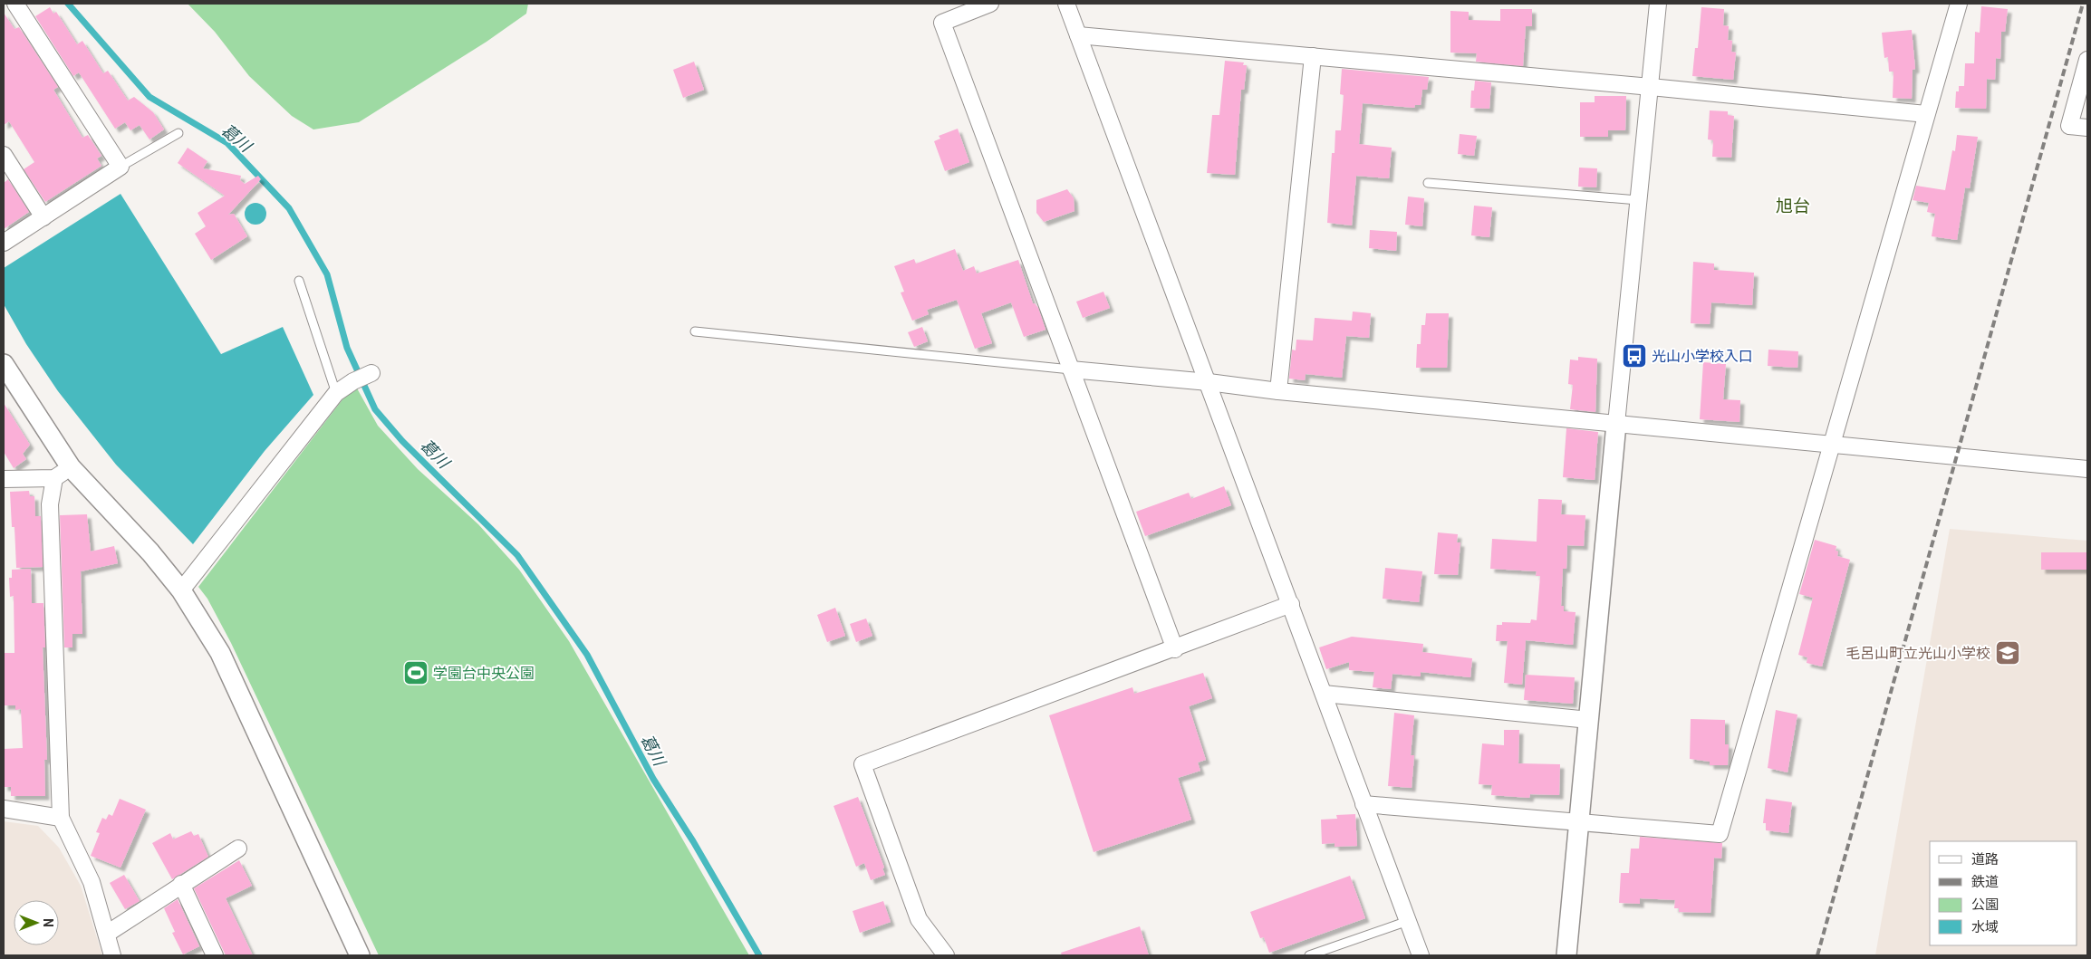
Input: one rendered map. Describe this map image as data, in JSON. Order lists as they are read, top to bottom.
{
  "districts": ["旭台"],
  "water": ["葛川"],
  "places": {
    "bus stop": ["光山小学校入口"],
    "school or university": ["毛呂山町立光山小学校"],
    "sports": ["学園台中央公園"]
  },
  "legend": [
    "道路",
    "鉄道",
    "公園",
    "水域"
  ],
  "north": "right"
}
